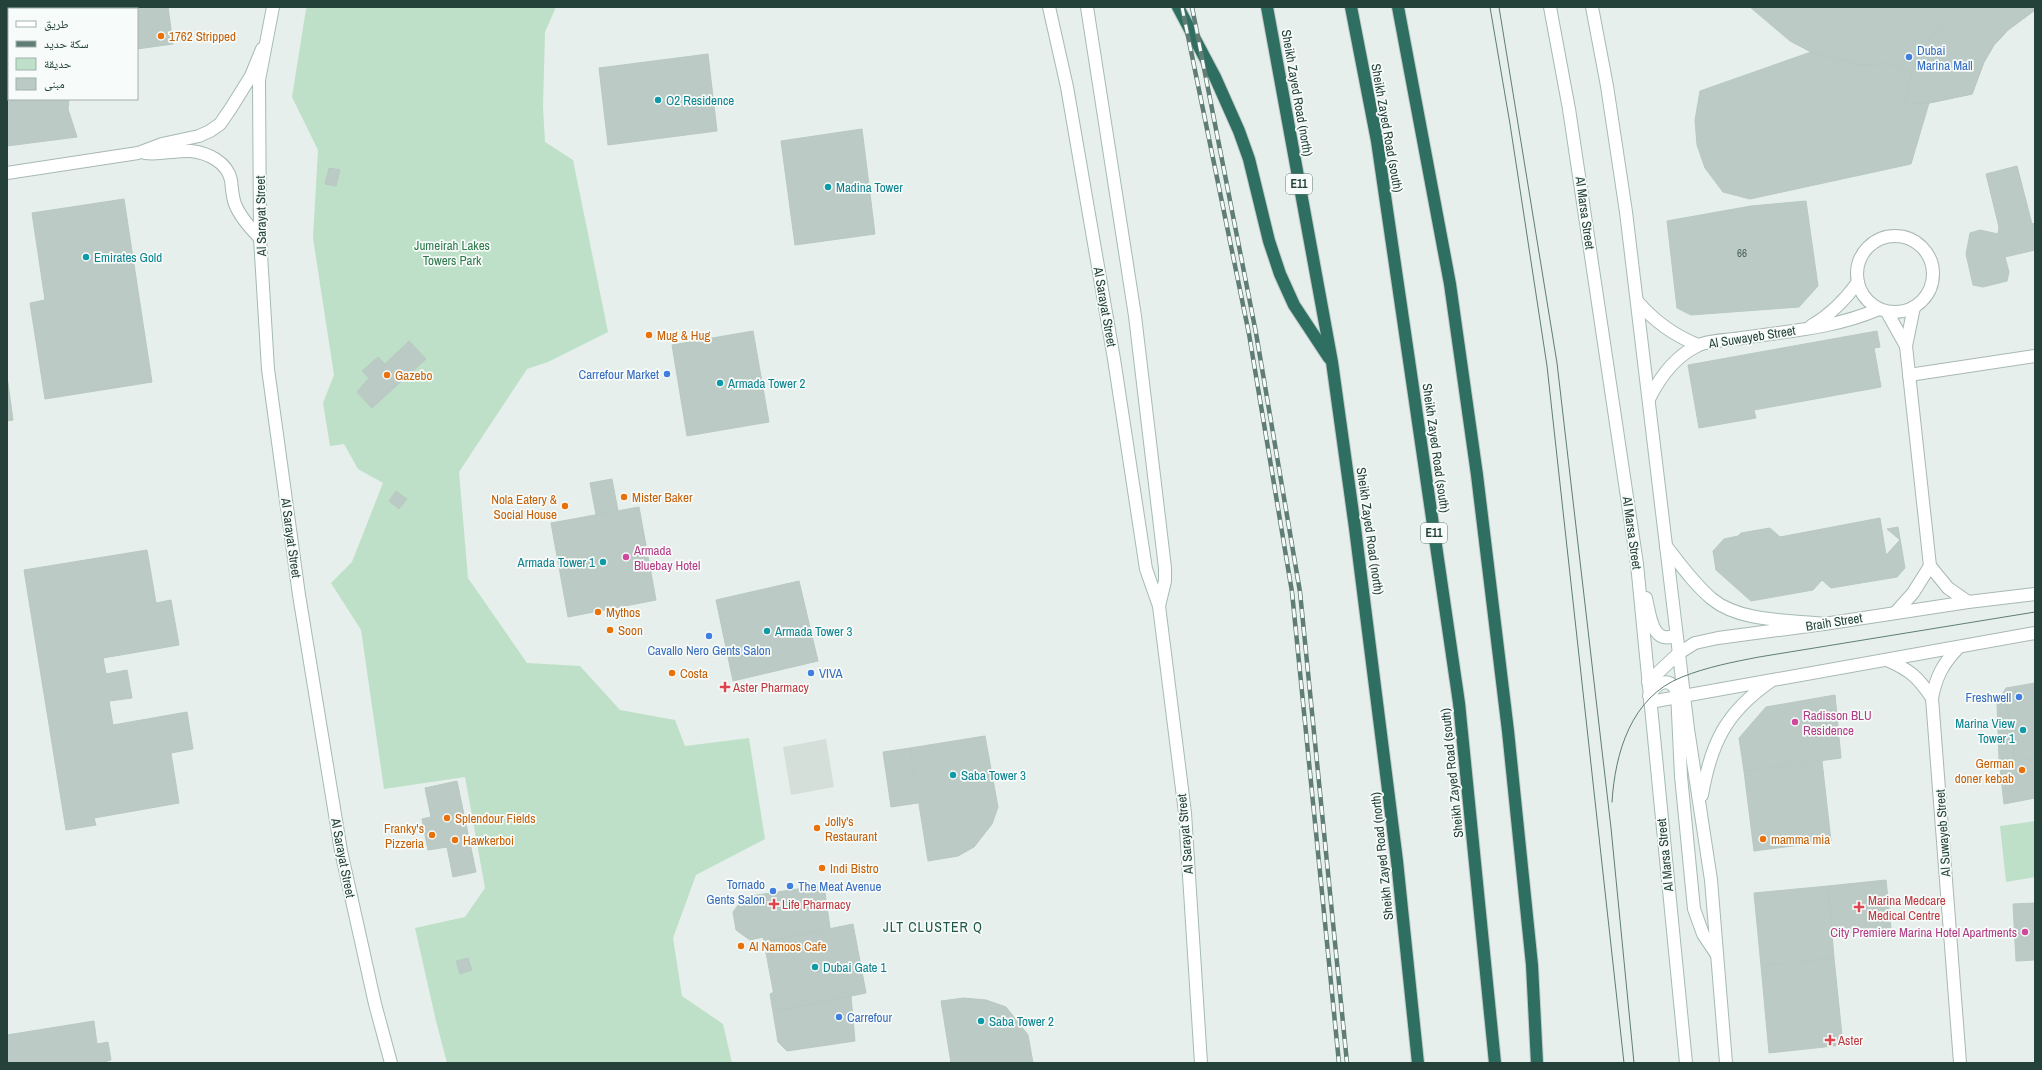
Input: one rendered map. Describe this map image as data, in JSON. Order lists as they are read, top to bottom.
{
  "streets": {
    "highway": ["Sheikh Zayed Road (north)", "Sheikh Zayed Road (south)", "E11"],
    "main road": [
      "Al Marsa Street",
      "Al Sarayat Street",
      "Al Suwayeb Street",
      "Braih Street"
    ]
  },
  "crossings": [
    ["Al Marsa Street", "Braih Street"]
  ],
  "districts": ["JLT CLUSTER Q"],
  "parks": ["Jumeirah Lakes Towers Park"],
  "places": {
    "other": [
      "1762 Stripped",
      "Dubai Marina Mall",
      "O2 Residence",
      "Madina Tower",
      "Emirates Gold",
      "Mug & Hug",
      "Carrefour Market",
      "Gazebo",
      "Armada Tower 2",
      "Mister Baker",
      "Nola Eatery & Social House",
      "Armada Bluebay Hotel",
      "Armada Tower 1",
      "Mythos",
      "Soon",
      "Armada Tower 3",
      "Cavallo Nero Gents Salon",
      "Costa",
      "VIVA",
      "Freshwell",
      "Radisson BLU Residence",
      "Marina View Tower 1",
      "German doner kebab",
      "Saba Tower 3",
      "Splendour Fields",
      "Jolly's Restaurant",
      "Franky's Pizzeria",
      "mamma mia",
      "Hawkerboi",
      "Indi Bistro",
      "The Meat Avenue",
      "Tornado Gents Salon",
      "City Premiere Marina Hotel Apartments",
      "Al Namoos Cafe",
      "Dubai Gate 1",
      "Carrefour",
      "Saba Tower 2"
    ],
    "health": [
      "Aster Pharmacy",
      "Life Pharmacy",
      "Marina Medcare Medical Centre",
      "Aster"
    ]
  },
  "house_numbers": ["66"],
  "legend": [
    "طريق",
    "سكة حديد",
    "حديقة",
    "مبنى"
  ]
}
